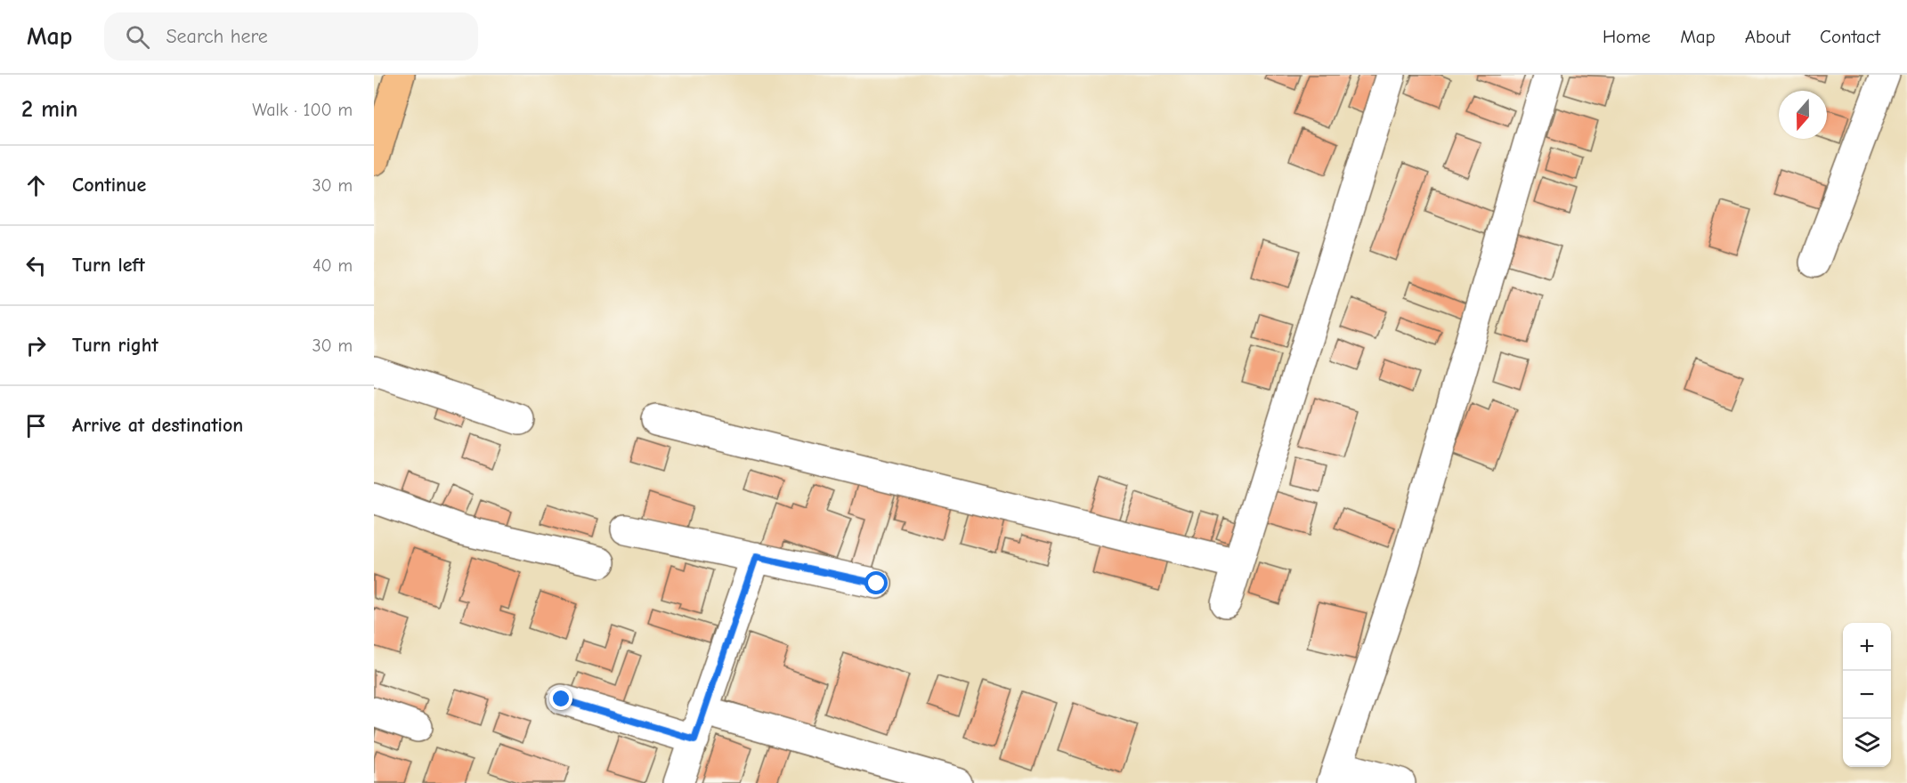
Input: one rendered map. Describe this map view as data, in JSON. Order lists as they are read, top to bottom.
{
  "north": "bottom",
  "page": {
    "header": "Map",
    "search": "Search here",
    "nav": [
      "Home",
      "Map",
      "About",
      "Contact"
    ],
    "heading": ["2 min", "Walk · 100 m"],
    "list": [
      ["Continue", "30 m"],
      ["Turn left", "40 m"],
      ["Turn right", "30 m"],
      "Arrive at destination"
    ],
    "map_buttons": ["+", "−"]
  }
}
